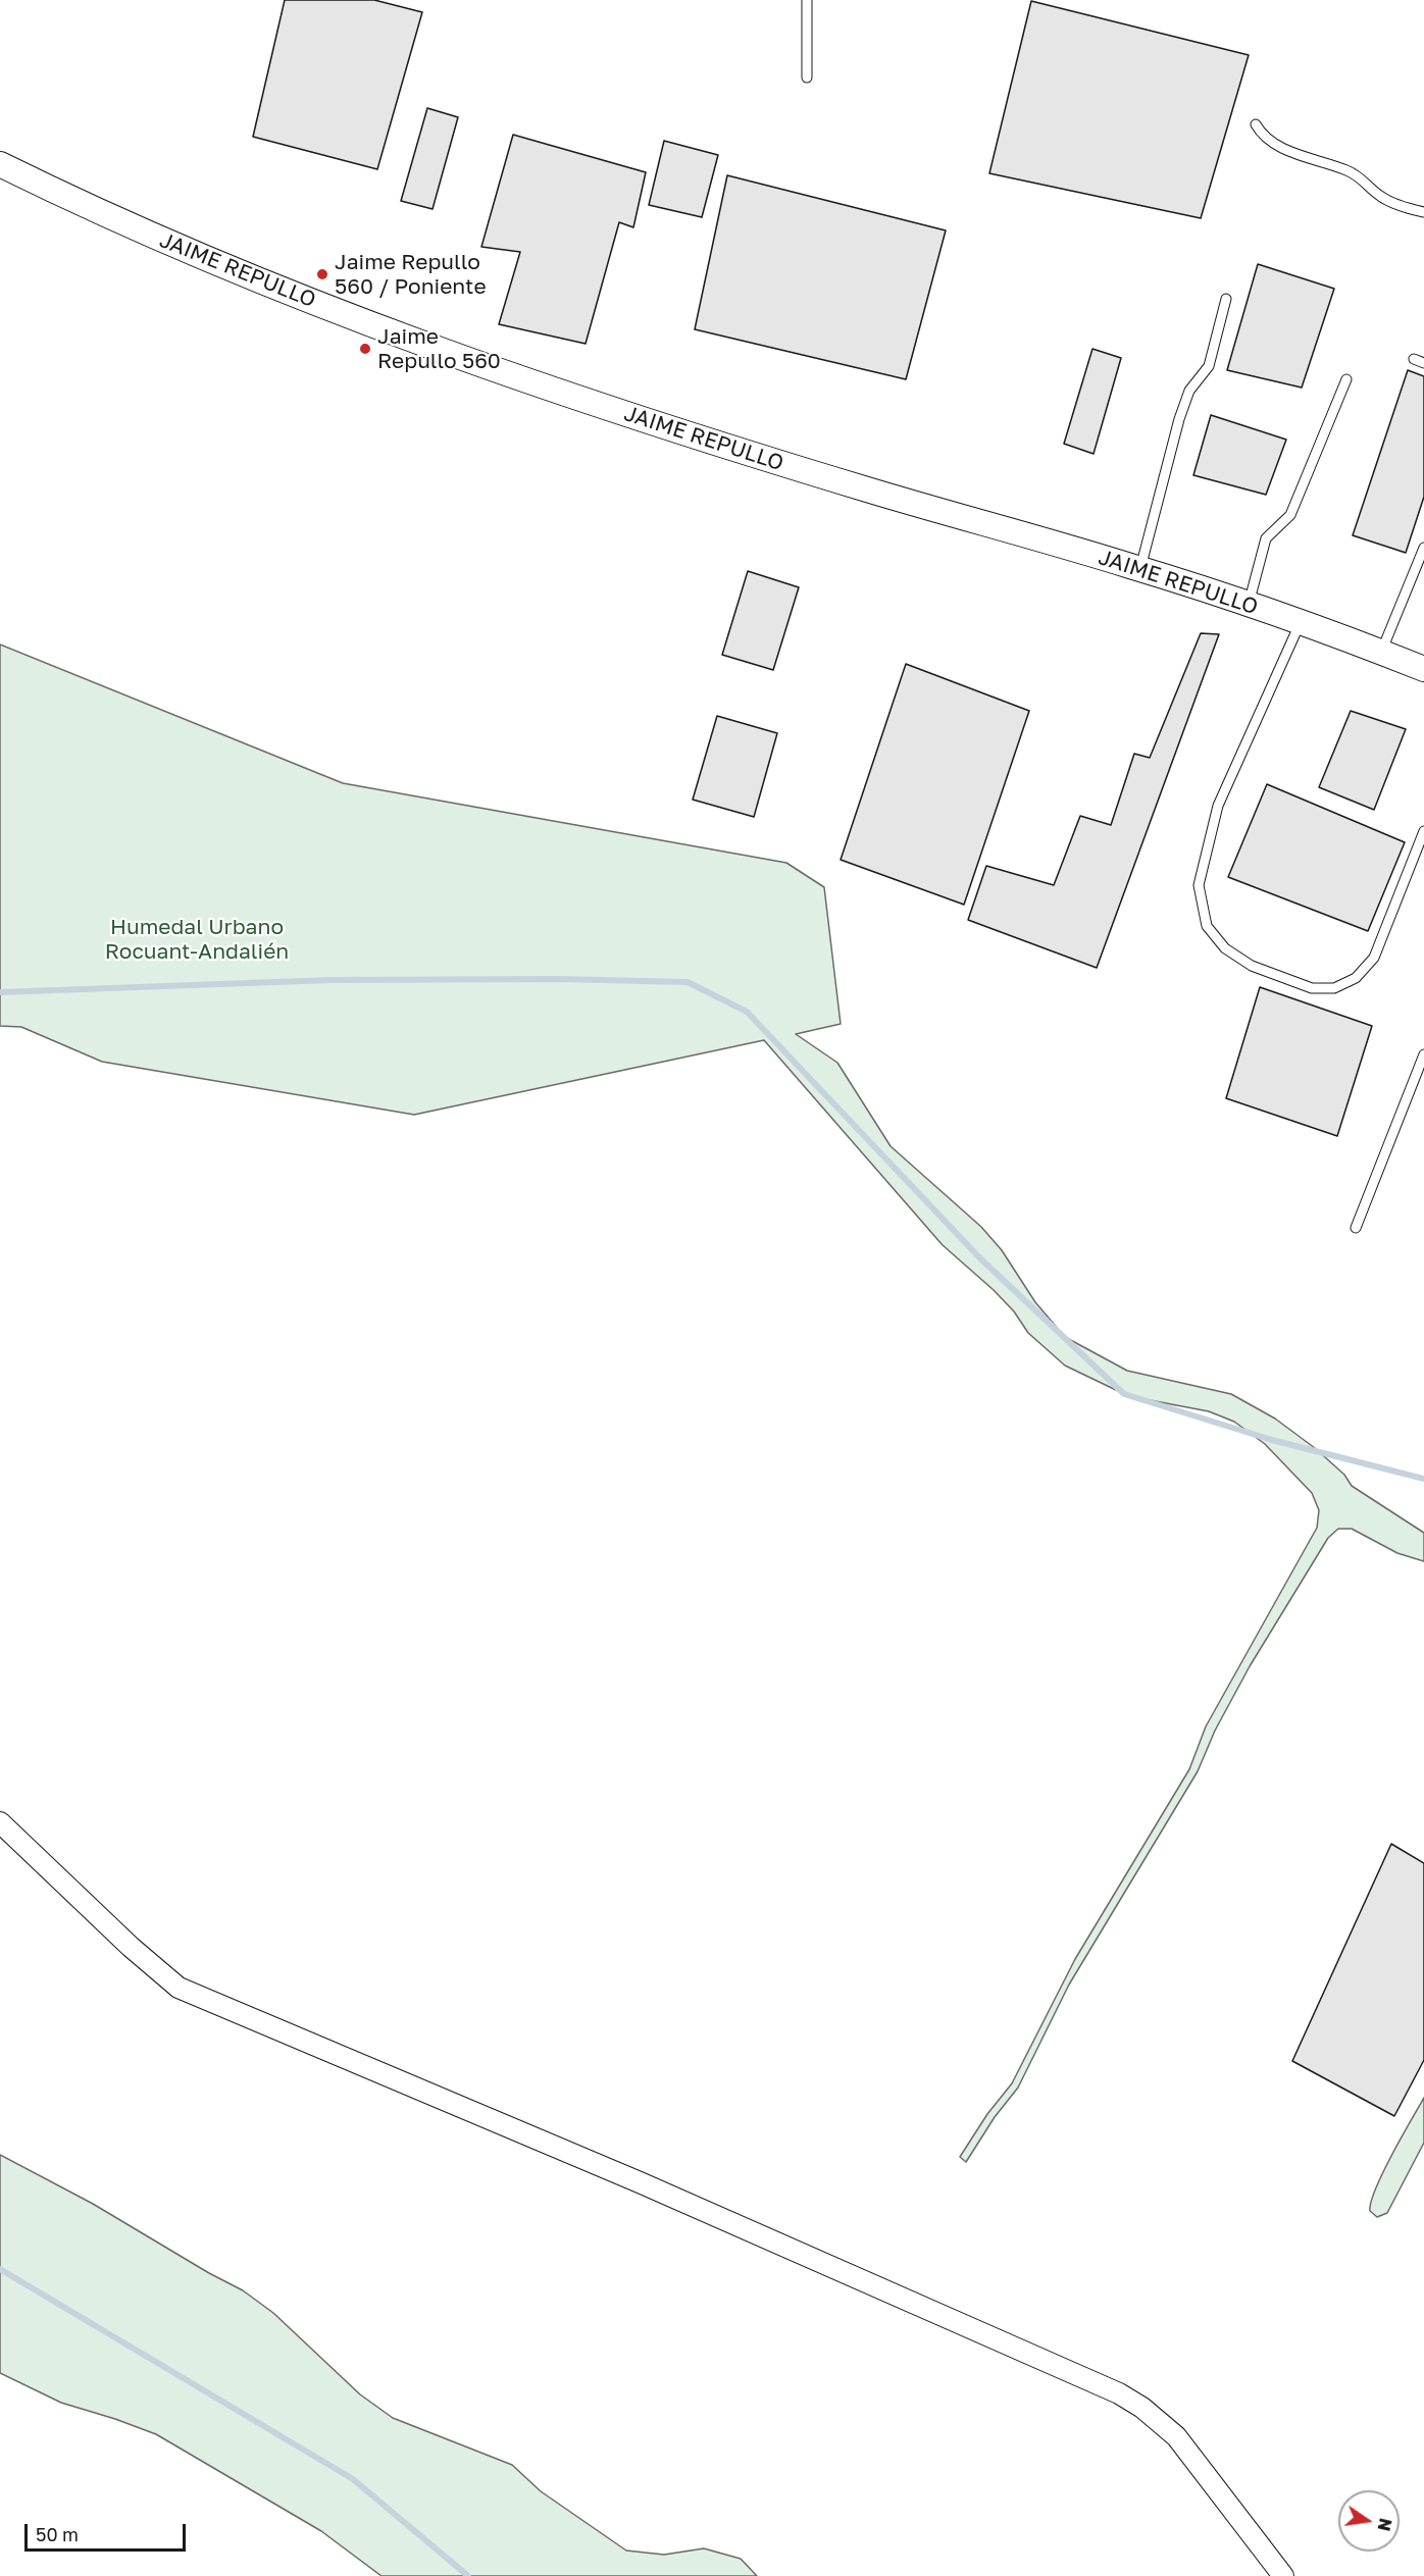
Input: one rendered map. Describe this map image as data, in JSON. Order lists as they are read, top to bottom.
{
  "streets": {
    "street": ["JAIME REPULLO"]
  },
  "parks": ["Humedal Urbano Rocuant-Andalién"],
  "places": ["Jaime Repullo 560 / Poniente", "Jaime Repullo 560"],
  "scale_bar": "50 m",
  "north": "right"
}
